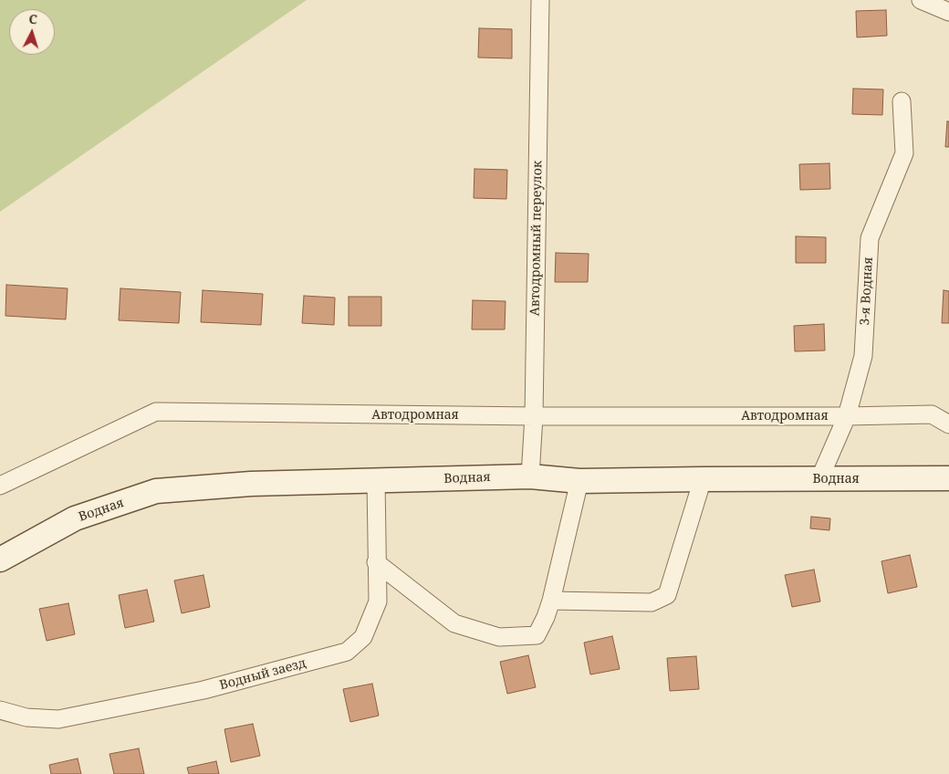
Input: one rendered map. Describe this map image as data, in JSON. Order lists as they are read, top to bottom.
{
  "streets": {
    "street": [
      "Автодромный переулок",
      "3-я Водная",
      "Автодромная",
      "Водная",
      "Водный заезд"
    ]
  },
  "crossings": [
    ["Автодромный переулок", "Автодромная"],
    ["Автодромный переулок", "Водная"],
    ["3-я Водная", "Автодромная"],
    ["3-я Водная", "Водная"],
    ["Водная", "Водный заезд"]
  ],
  "north": "top"
}
